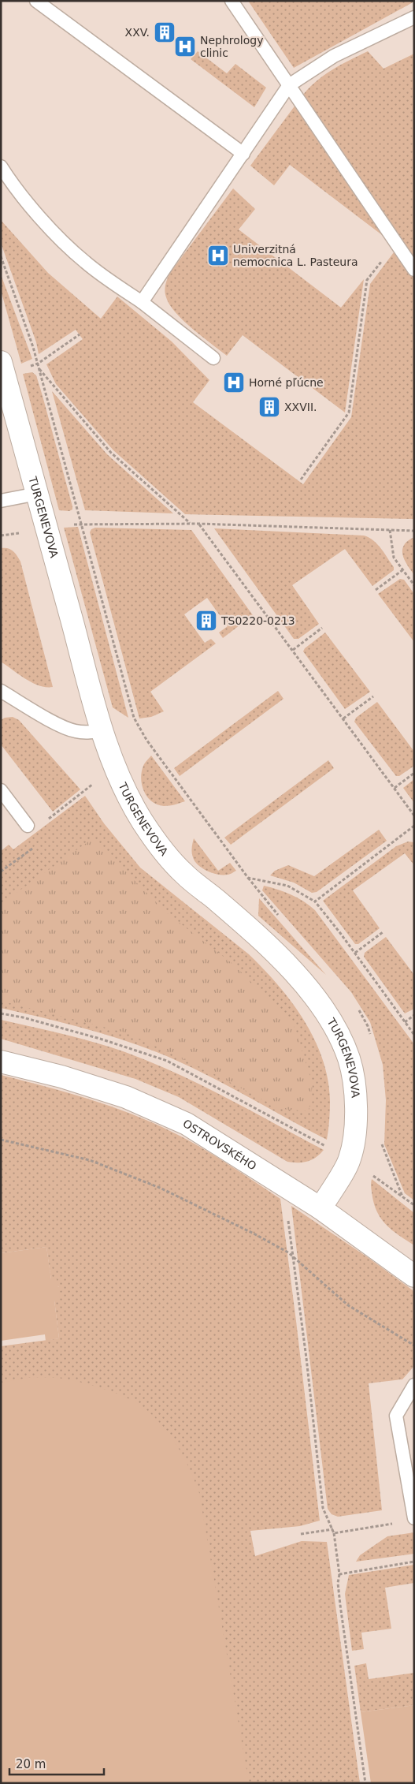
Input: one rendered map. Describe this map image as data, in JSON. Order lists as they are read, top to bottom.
{
  "streets": {
    "street": ["TURGENEVOVA", "OSTROVSKÉHO"]
  },
  "crossings": [
    ["TURGENEVOVA", "OSTROVSKÉHO"]
  ],
  "places": {
    "building": ["XXV.", "XXVII.", "TS0220-0213"],
    "hospital": ["Nephrology clinic", "Univerzitná nemocnica L. Pasteura", "Horné pľúcne"]
  },
  "scale_bar": "20 m"
}
